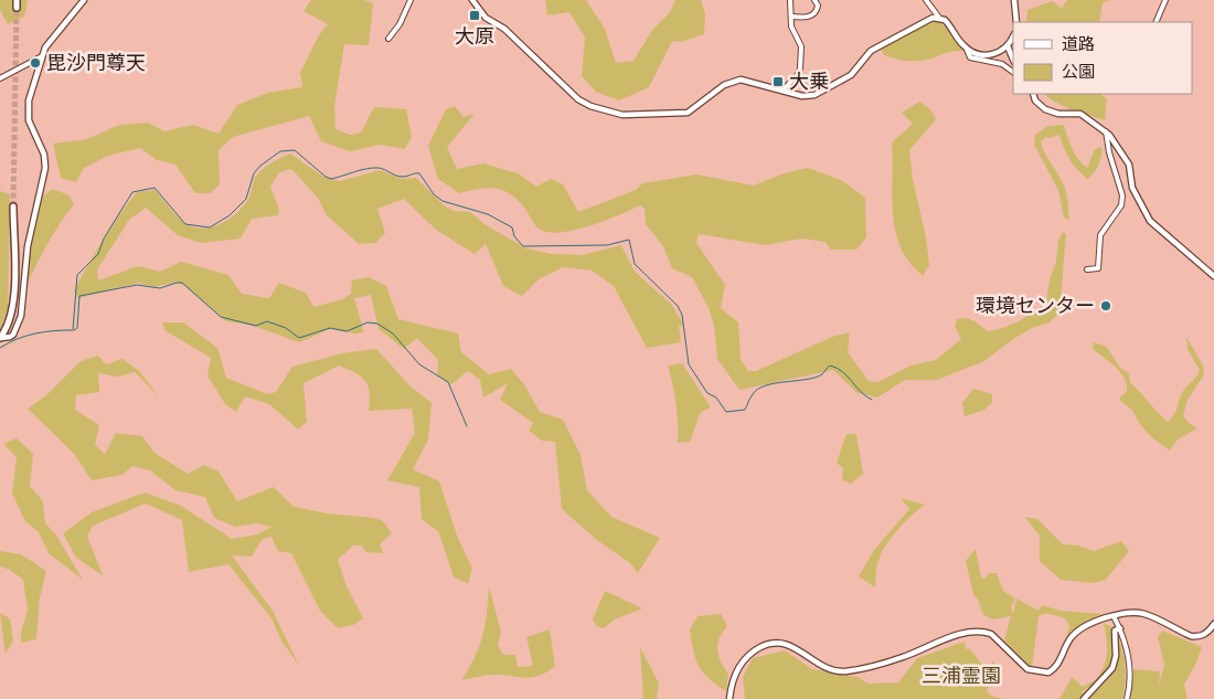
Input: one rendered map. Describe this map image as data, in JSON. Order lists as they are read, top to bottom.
{
  "parks": ["三浦霊園"],
  "places": {
    "transit": ["大原", "大乗"],
    "other": ["毘沙門尊天", "環境センター"]
  },
  "legend": ["道路", "公園"]
}
